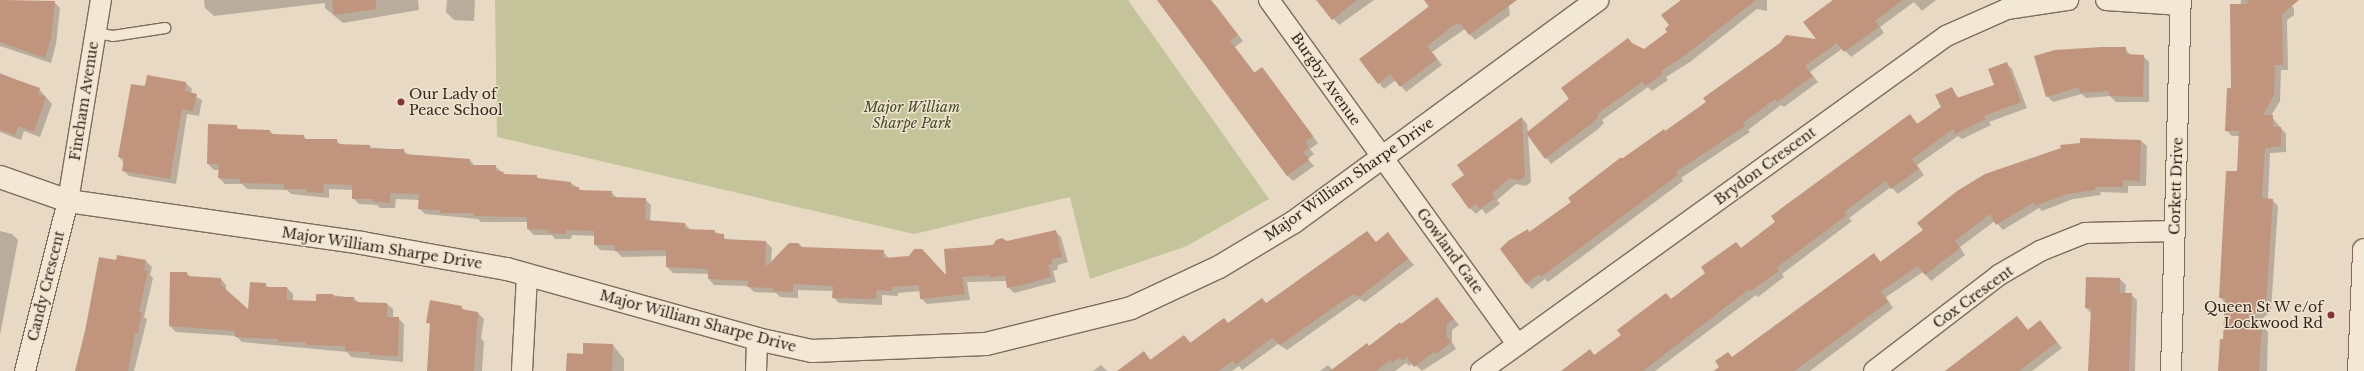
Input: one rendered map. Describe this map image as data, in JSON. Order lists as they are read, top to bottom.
{
  "streets": {
    "street": [
      "Burgby Avenue",
      "Fincham Avenue",
      "Brydon Crescent",
      "Major William Sharpe Drive",
      "Corkett Drive",
      "Gowland Gate",
      "Candy Crescent",
      "Cox Crescent"
    ]
  },
  "crossings": [
    ["Burgby Avenue", "Major William Sharpe Drive"],
    ["Burgby Avenue", "Gowland Gate"],
    ["Fincham Avenue", "Major William Sharpe Drive"],
    ["Fincham Avenue", "Candy Crescent"],
    ["Brydon Crescent", "Gowland Gate"],
    ["Major William Sharpe Drive", "Gowland Gate"],
    ["Major William Sharpe Drive", "Candy Crescent"],
    ["Corkett Drive", "Cox Crescent"]
  ],
  "parks": ["Major William Sharpe Park"],
  "places": ["Our Lady of Peace School", "Queen St W e/of Lockwood Rd"]
}
